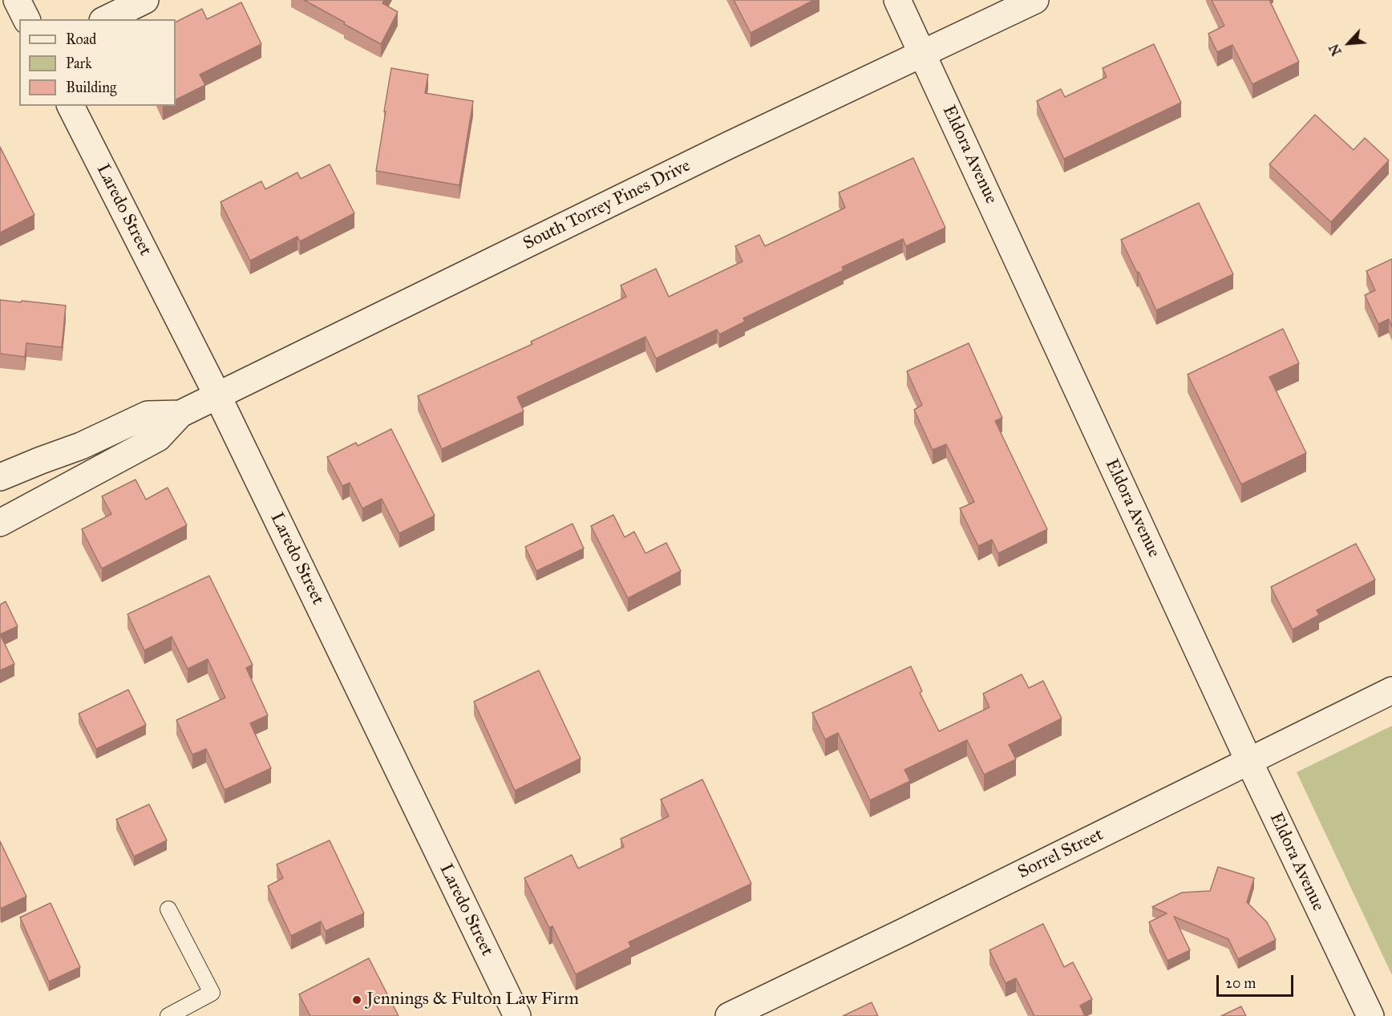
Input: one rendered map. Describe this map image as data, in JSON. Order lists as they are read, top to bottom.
{
  "streets": {
    "street": [
      "Eldora Avenue",
      "South Torrey Pines Drive",
      "Laredo Street",
      "Sorrel Street"
    ]
  },
  "crossings": [
    ["Eldora Avenue", "South Torrey Pines Drive"],
    ["Eldora Avenue", "Sorrel Street"],
    ["South Torrey Pines Drive", "Laredo Street"]
  ],
  "places": ["Jennings & Fulton Law Firm"],
  "legend": ["Road", "Park", "Building"],
  "scale_bar": "20 m",
  "north": "bottom left"
}
